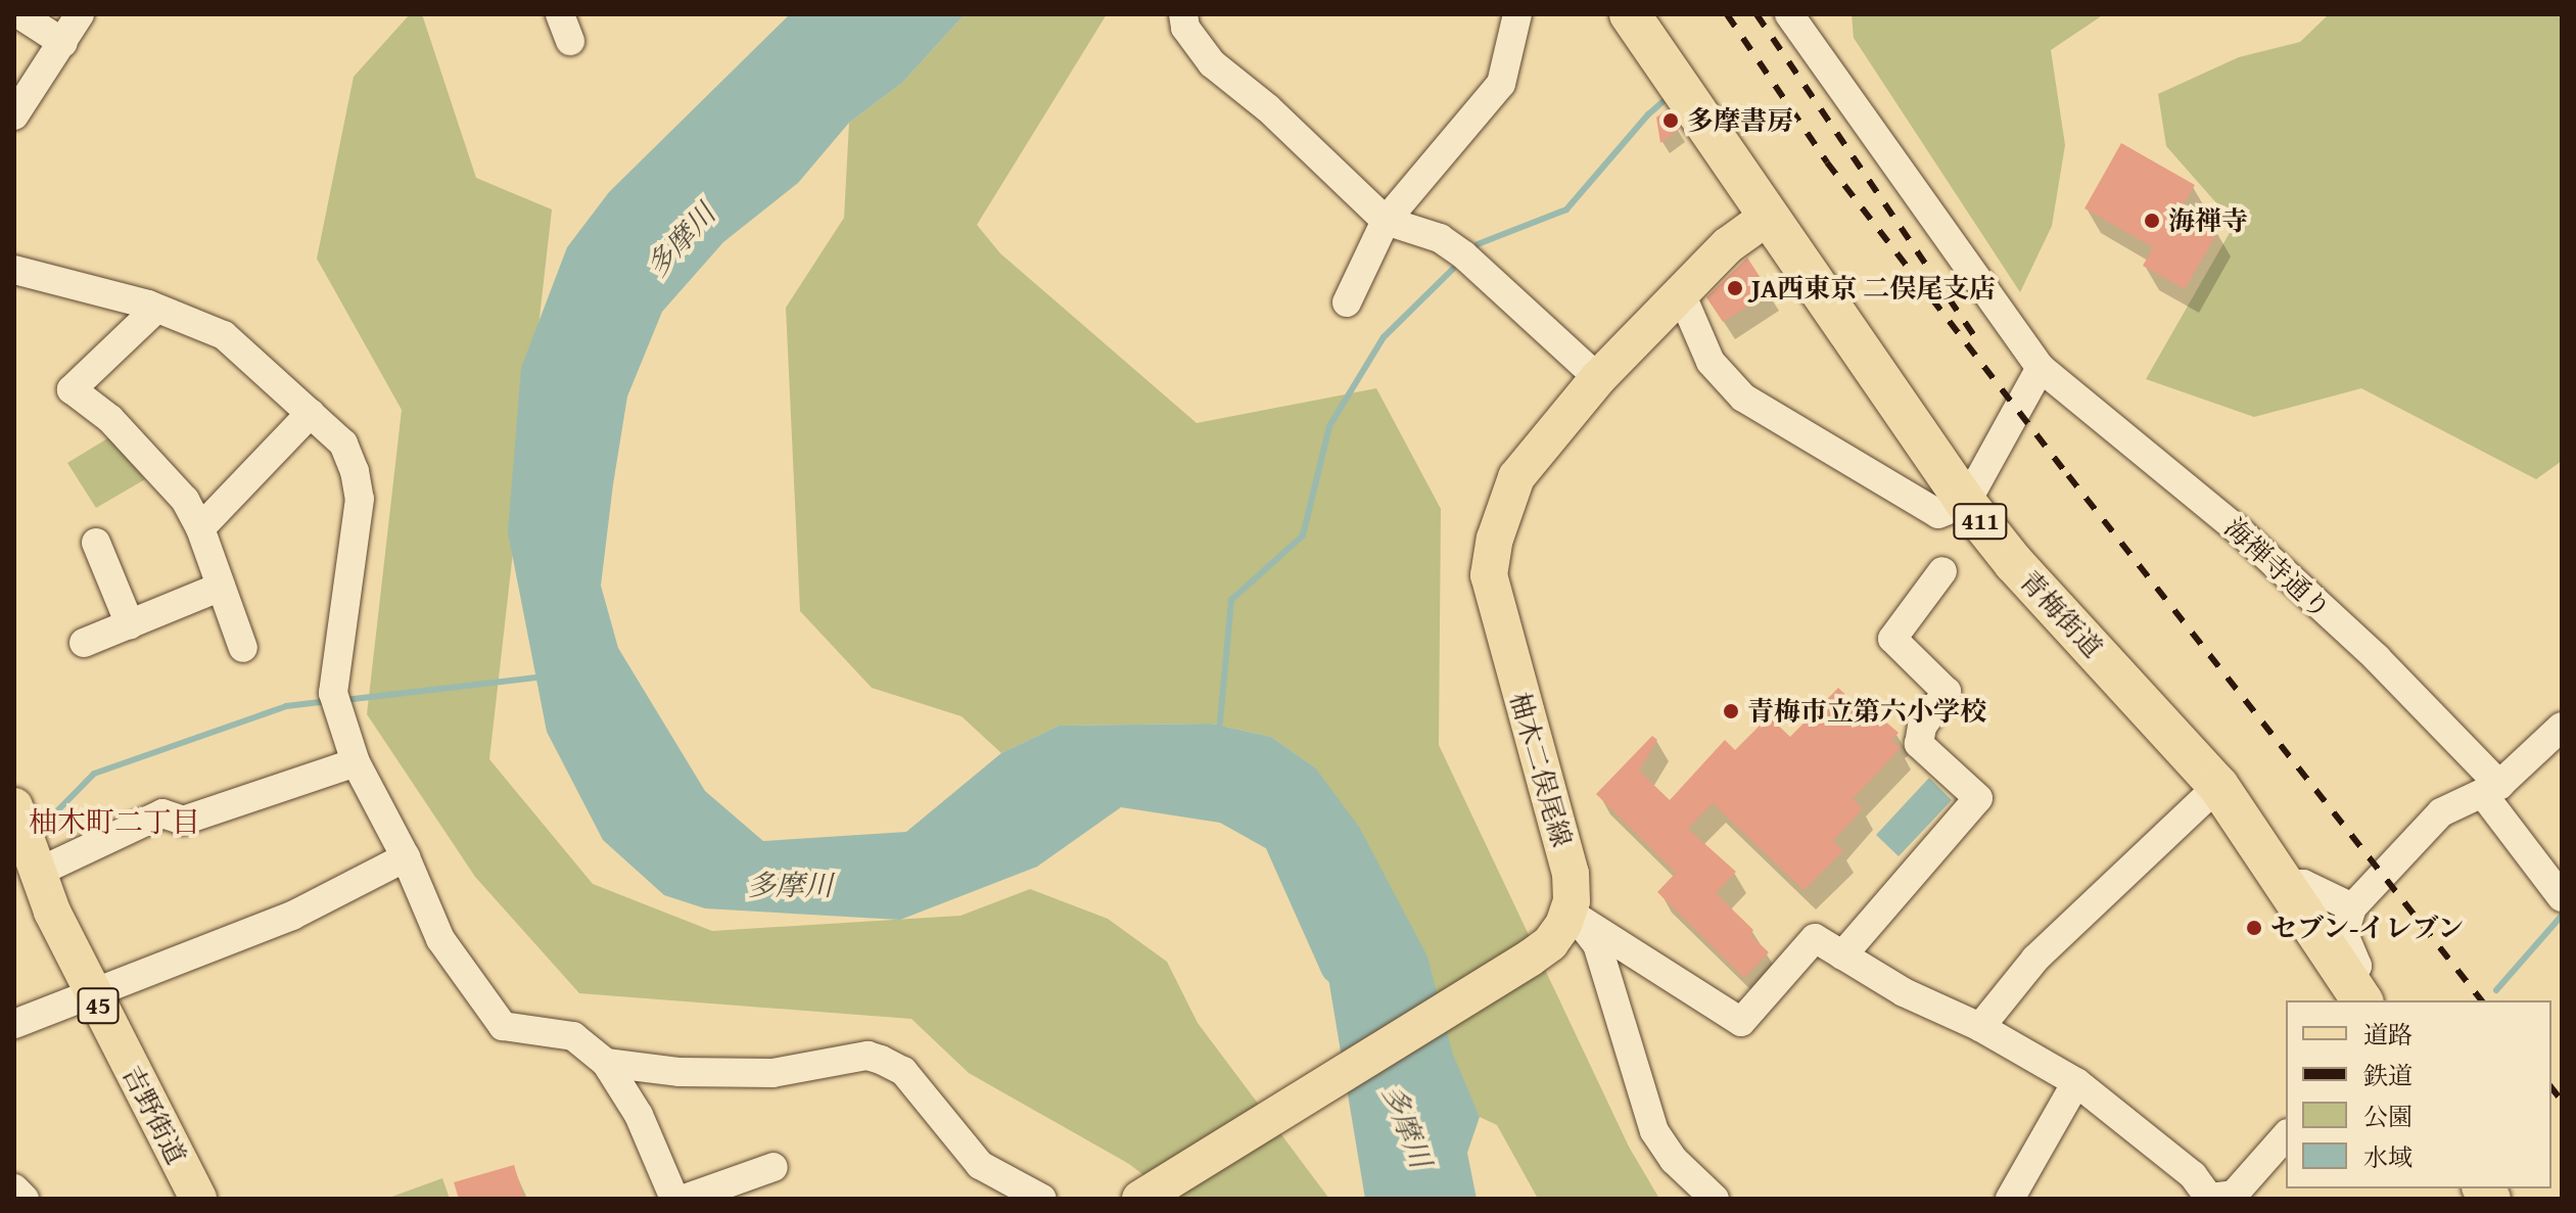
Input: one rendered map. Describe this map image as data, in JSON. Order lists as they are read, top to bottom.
{
  "streets": {
    "highway": ["411", "青梅街道"],
    "main road": ["柚木二俣尾線", "45", "吉野街道"],
    "street": ["海禅寺通り"]
  },
  "crossings": [
    ["青梅街道", "柚木二俣尾線"]
  ],
  "districts": ["柚木町二丁目"],
  "water": ["多摩川"],
  "places": [
    "多摩書房",
    "海禅寺",
    "JA西東京 二俣尾支店",
    "青梅市立第六小学校",
    "セブン-イレブン"
  ],
  "legend": [
    "道路",
    "鉄道",
    "公園",
    "水域"
  ]
}
